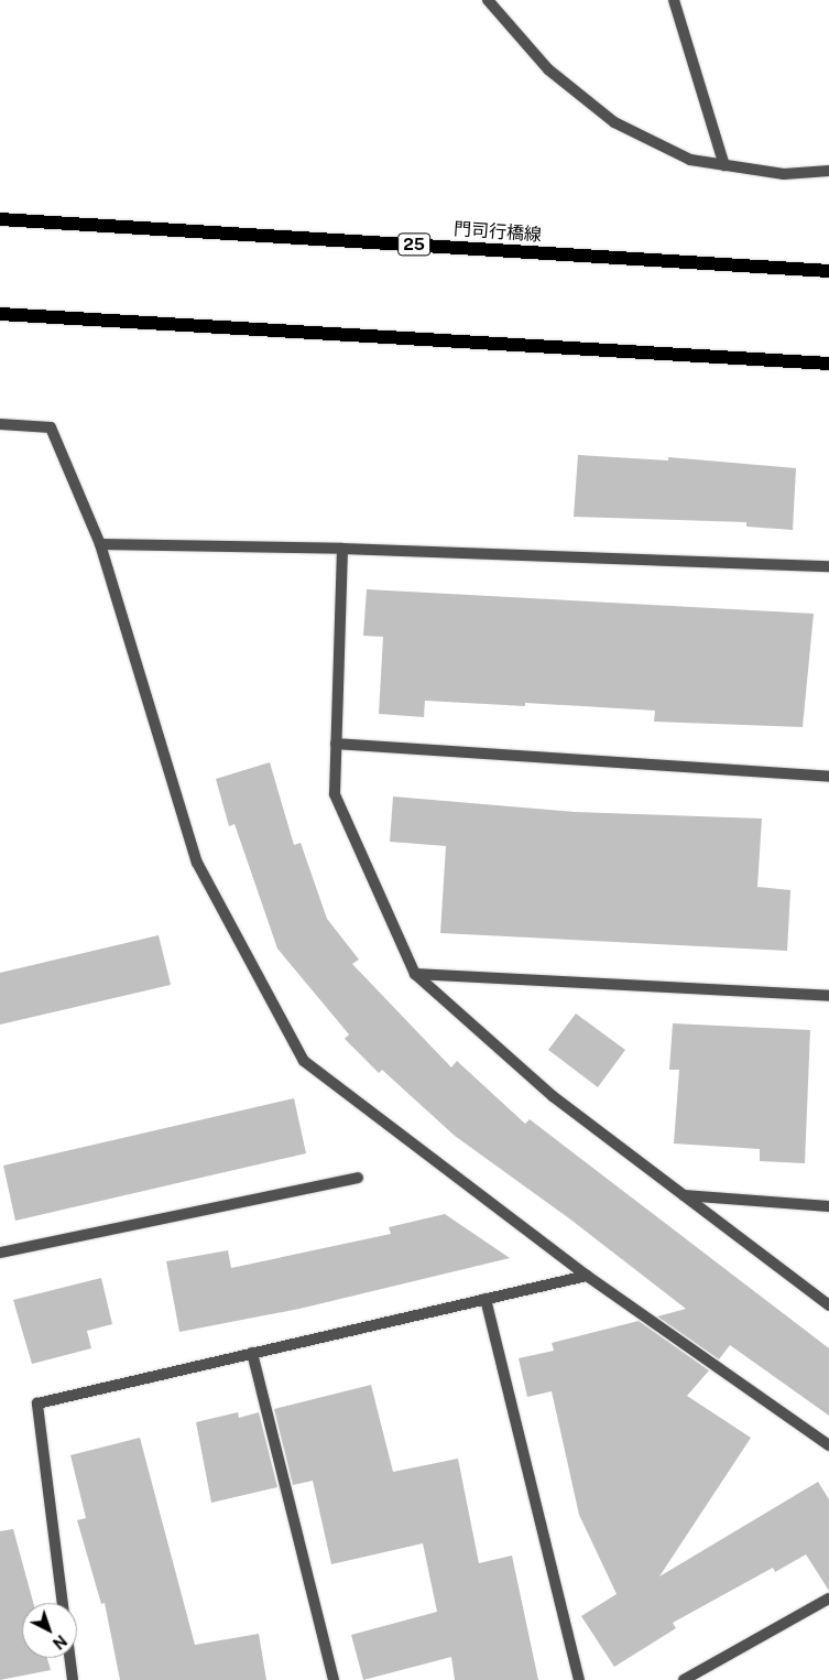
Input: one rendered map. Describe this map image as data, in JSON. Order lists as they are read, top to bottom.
{
  "streets": {
    "main road": ["門司行橋線", "25"]
  },
  "north": "bottom right"
}
